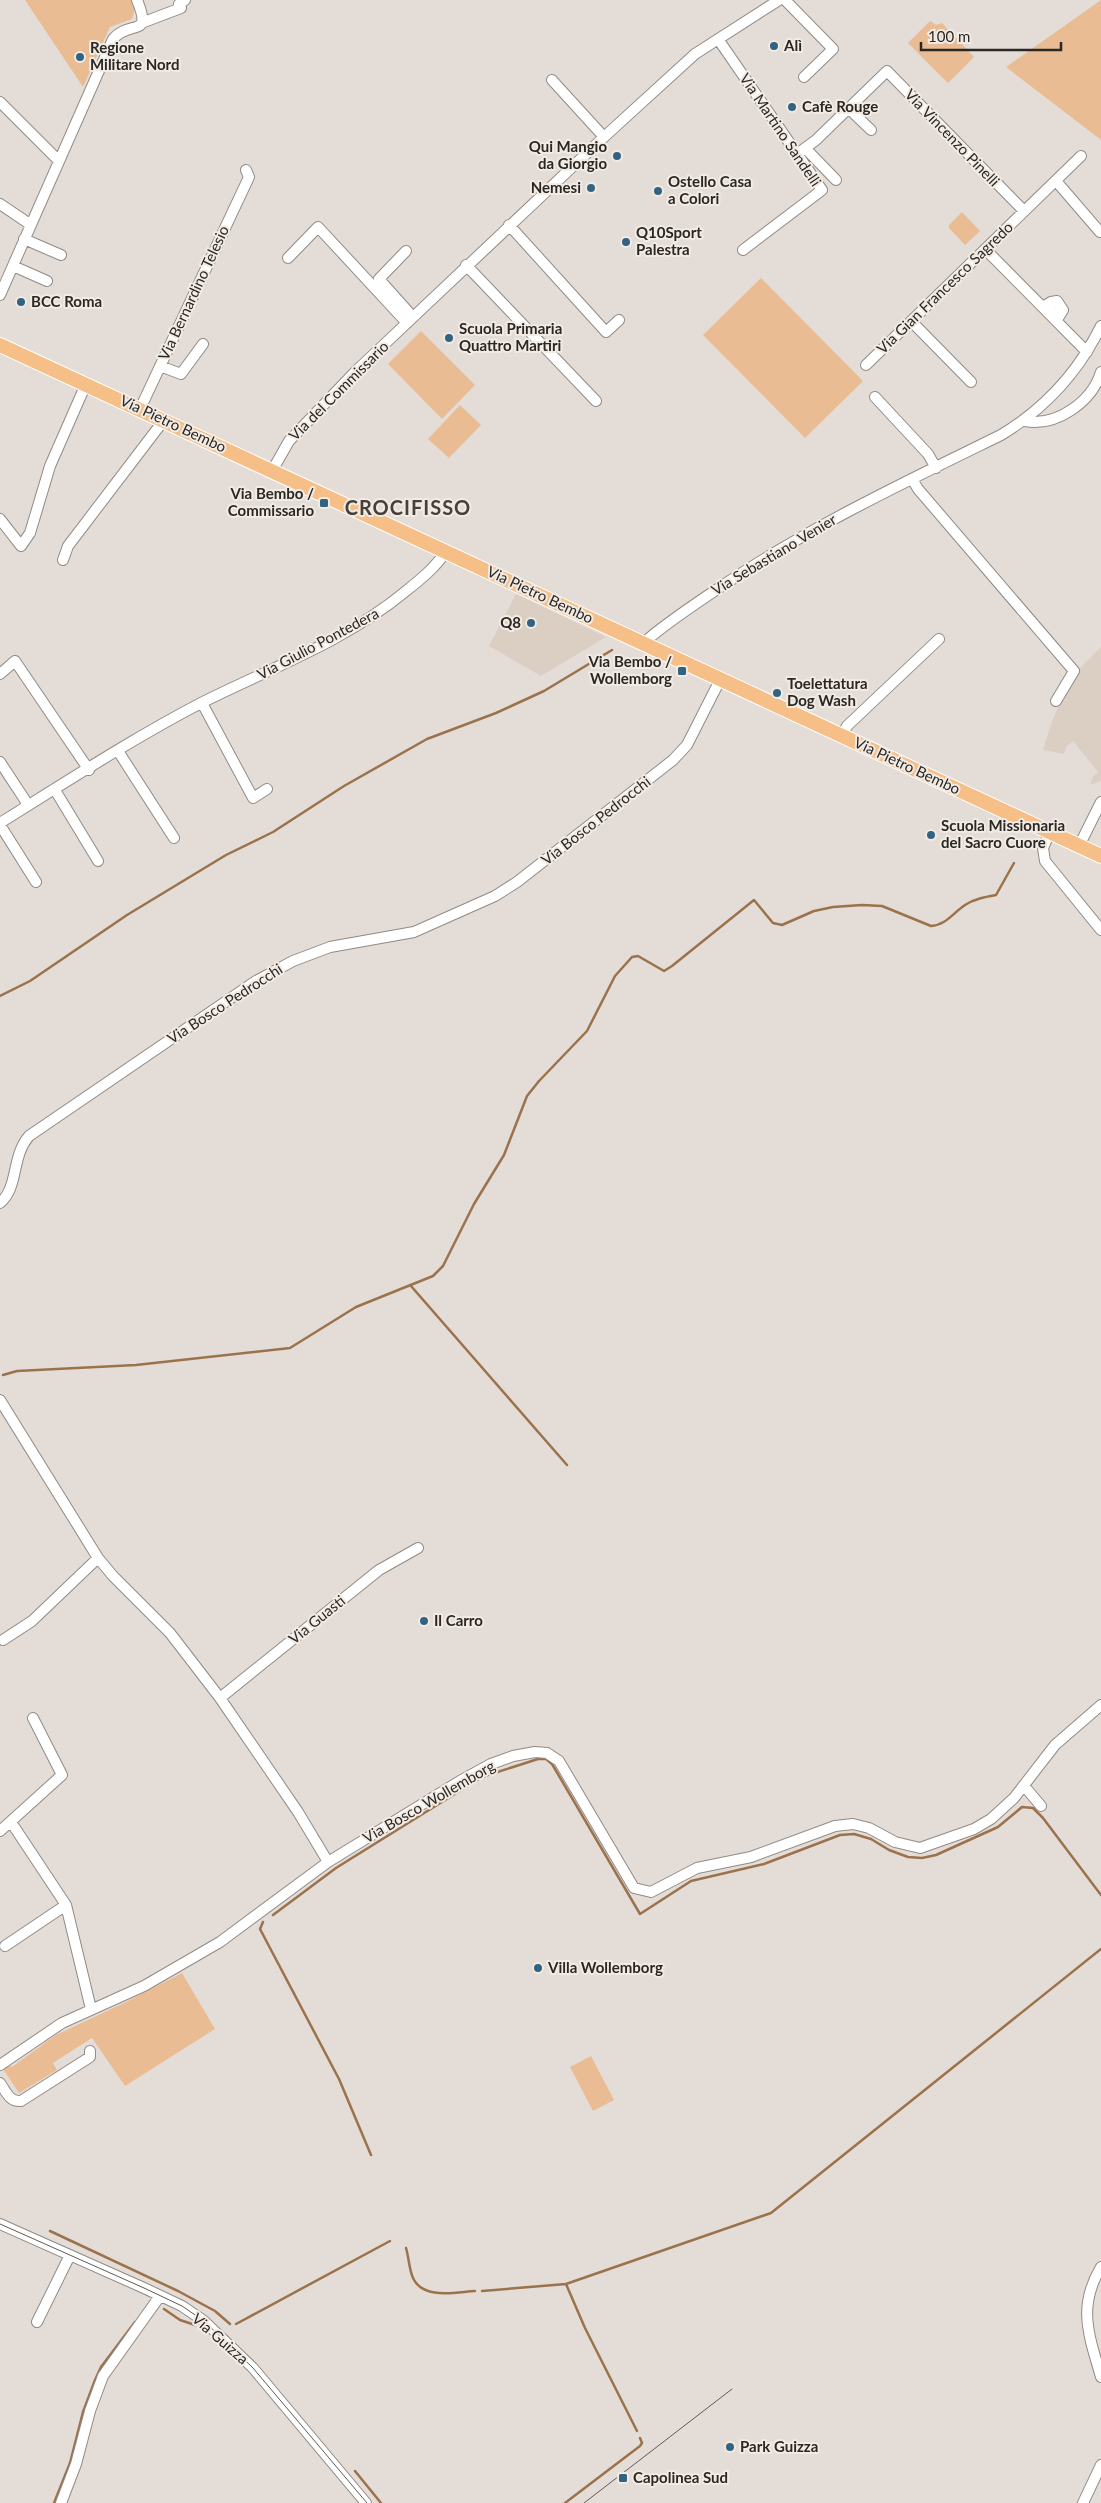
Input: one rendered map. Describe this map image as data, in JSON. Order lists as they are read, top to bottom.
{
  "streets": {
    "main road": ["Via Pietro Bembo"],
    "street": [
      "Via Martino Sandelli",
      "Via Vincenzo Pinelli",
      "Via Gian Francesco Sagredo",
      "Via Bernardino Telesio",
      "Via del Commissario",
      "Via Sebastiano Venier",
      "Via Giulio Pontedera",
      "Via Bosco Pedrocchi",
      "Via Guasti",
      "Via Bosco Wollemborg",
      "Via Guizza"
    ]
  },
  "crossings": [
    ["Via Martino Sandelli", "Via Vincenzo Pinelli"],
    ["Via Martino Sandelli", "Via del Commissario"],
    ["Via Vincenzo Pinelli", "Via Gian Francesco Sagredo"],
    ["Via Bernardino Telesio", "Via Pietro Bembo"],
    ["Via del Commissario", "Via Pietro Bembo"],
    ["Via Pietro Bembo", "Via Sebastiano Venier"],
    ["Via Pietro Bembo", "Via Giulio Pontedera"],
    ["Via Pietro Bembo", "Via Bosco Pedrocchi"]
  ],
  "districts": ["CROCIFISSO"],
  "places": {
    "other": [
      "Alì",
      "Regione Militare Nord",
      "Cafè Rouge",
      "Qui Mangio da Giorgio",
      "Nemesi",
      "Ostello Casa a Colori",
      "Q10Sport Palestra",
      "BCC Roma",
      "Scuola Primaria Quattro Martiri",
      "Q8",
      "Toelettatura Dog Wash",
      "Scuola Missionaria del Sacro Cuore",
      "Il Carro",
      "Villa Wollemborg",
      "Park Guizza"
    ],
    "transit": ["Via Bembo / Commissario", "Via Bembo / Wollemborg", "Capolinea Sud"]
  },
  "scale_bar": "100 m"
}
